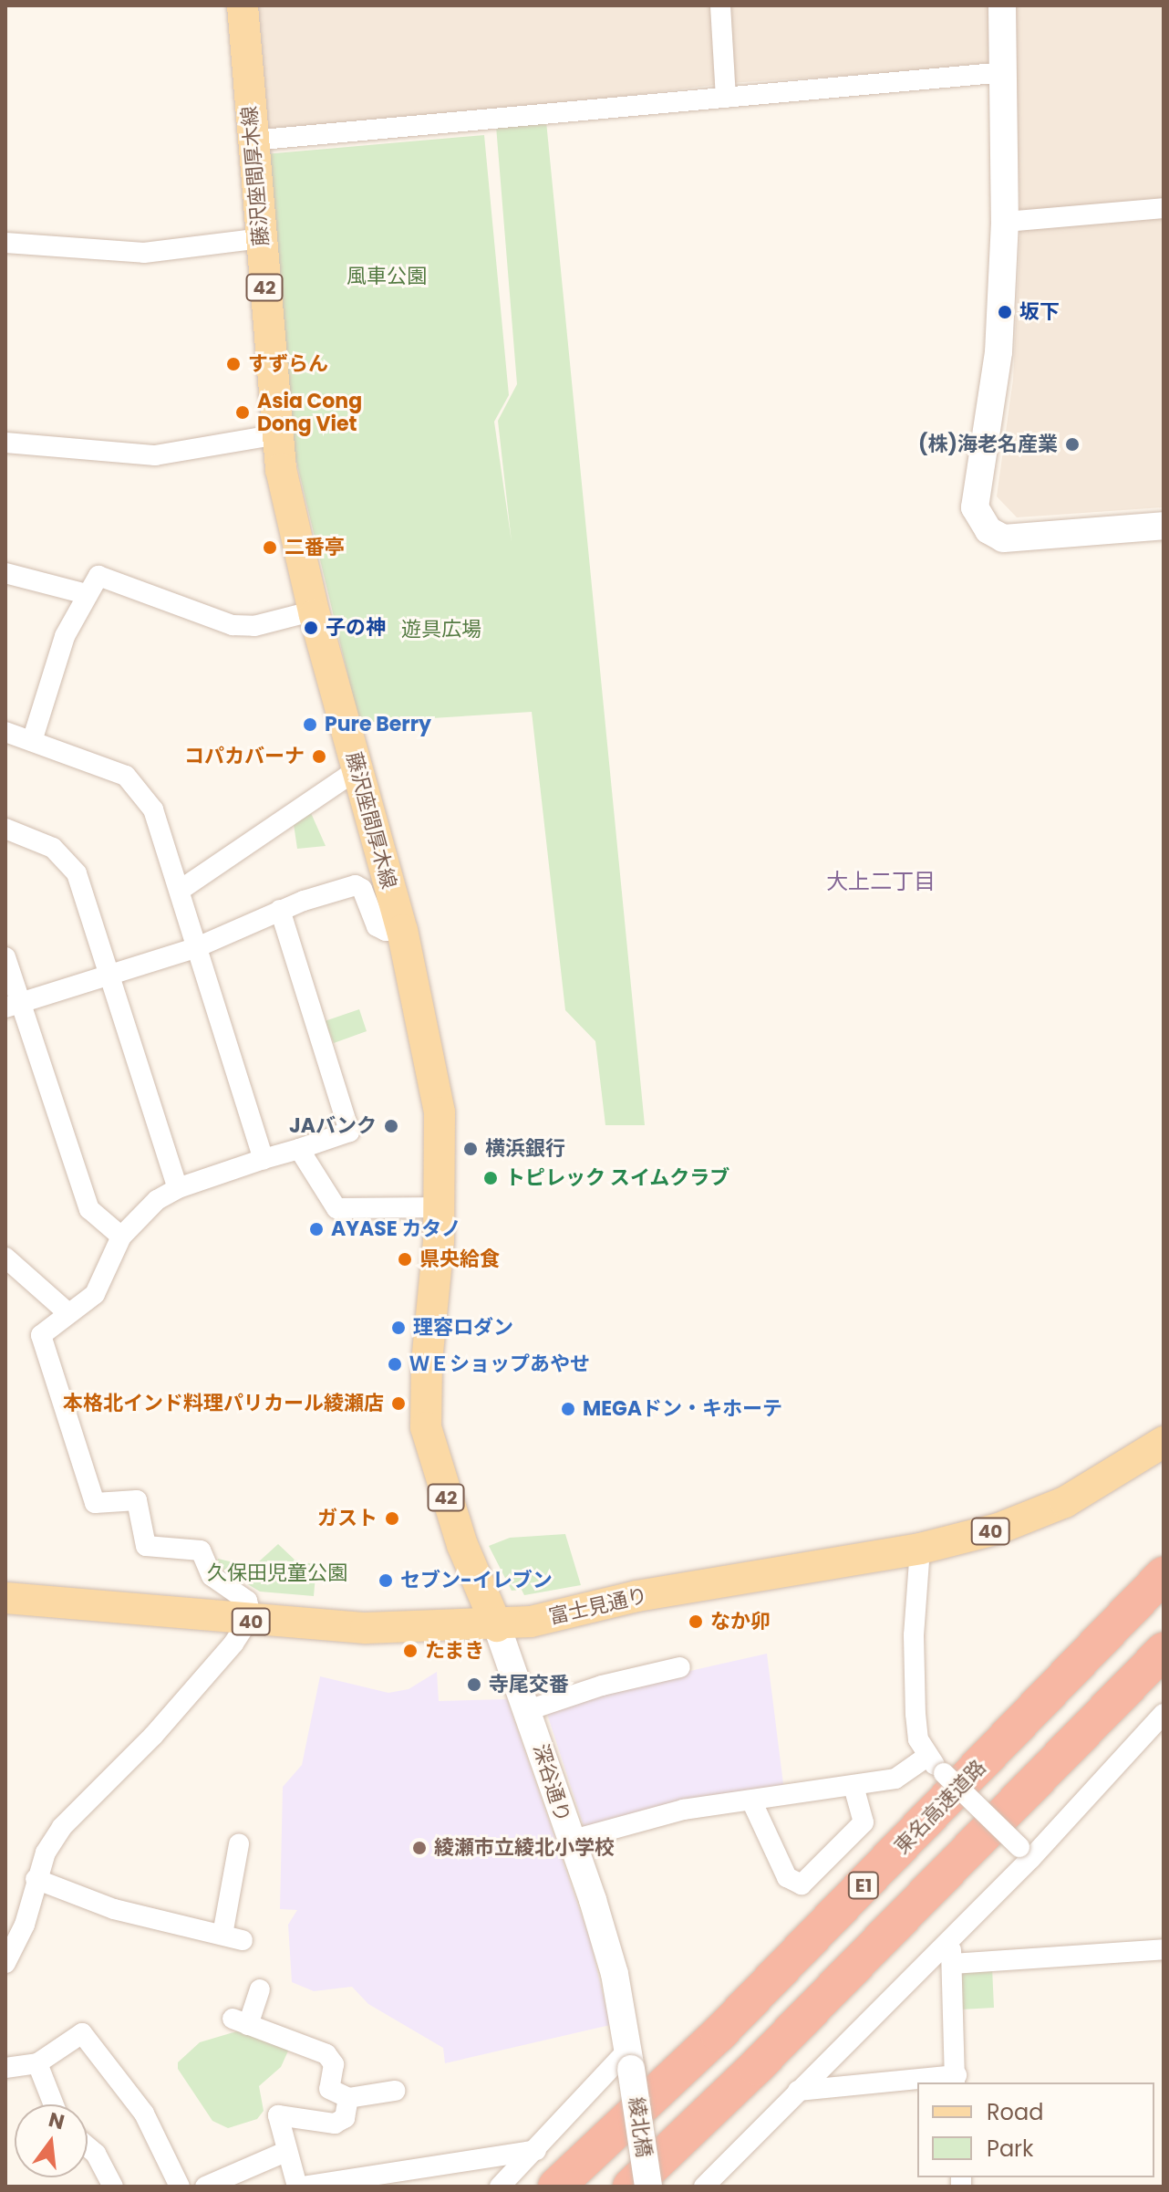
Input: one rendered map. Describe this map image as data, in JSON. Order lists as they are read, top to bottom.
{
  "streets": {
    "highway": ["東名高速道路", "E1"],
    "main road": [
      "藤沢座間厚木線",
      "42",
      "40",
      "富士見通り"
    ],
    "street": ["深谷通り", "綾北橋"]
  },
  "crossings": [
    ["藤沢座間厚木線", "富士見通り"],
    ["藤沢座間厚木線", "深谷通り"],
    ["富士見通り", "深谷通り"],
    ["深谷通り", "綾北橋"]
  ],
  "districts": ["大上二丁目"],
  "parks": ["風車公園", "遊具広場", "久保田児童公園"],
  "places": [
    "坂下",
    "すずらん",
    "Asia Cong Dong Viet",
    "(株)海老名産業",
    "二番亭",
    "子の神",
    "Pure Berry",
    "コパカバーナ",
    "JAバンク",
    "横浜銀行",
    "トピレック スイムクラブ",
    "AYASE カタノ",
    "県央給食",
    "理容ロダン",
    "ＷＥショップあやせ",
    "本格北インド料理パリカール綾瀬店",
    "MEGAドン・キホーテ",
    "ガスト",
    "セブン-イレブン",
    "なか卯",
    "たまき",
    "寺尾交番",
    "綾瀬市立綾北小学校"
  ],
  "legend": ["Road", "Park"],
  "north": "top"
}
